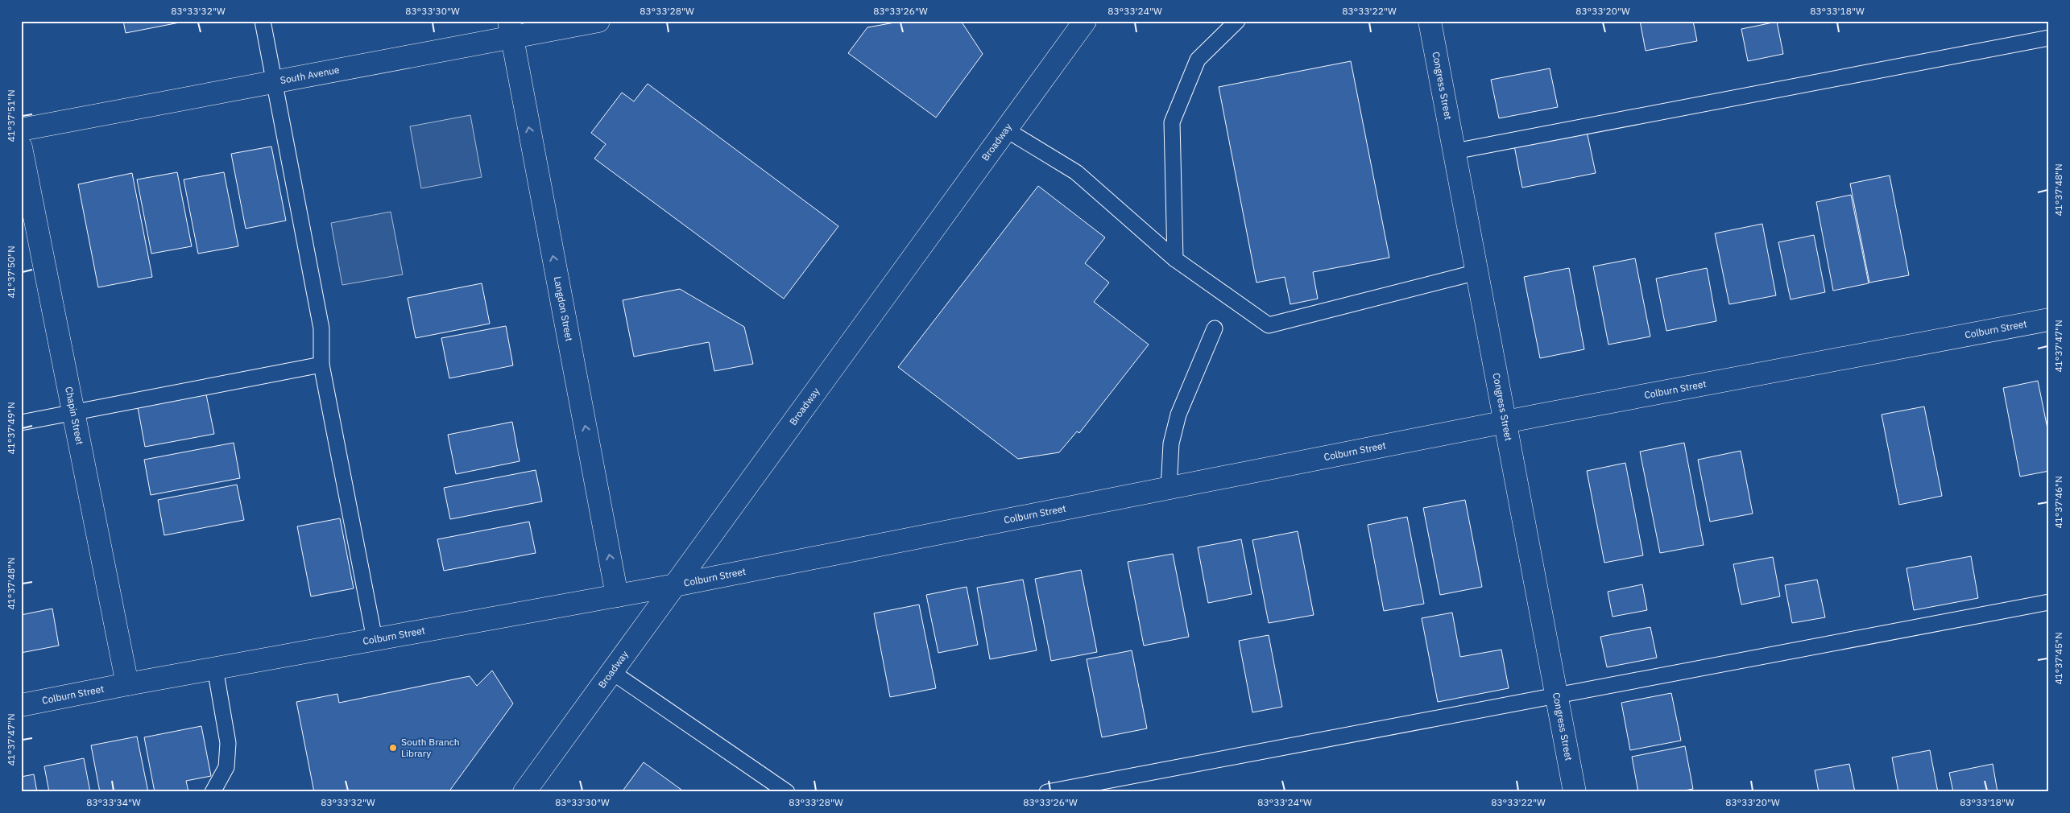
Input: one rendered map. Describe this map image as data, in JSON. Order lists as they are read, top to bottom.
{
  "streets": {
    "street": [
      "South Avenue",
      "Congress Street",
      "Broadway",
      "Langdon Street",
      "Colburn Street",
      "Chapin Street"
    ]
  },
  "crossings": [
    ["South Avenue", "Langdon Street"],
    ["Congress Street", "Colburn Street"],
    ["Broadway", "Colburn Street"],
    ["Langdon Street", "Colburn Street"],
    ["Colburn Street", "Chapin Street"]
  ],
  "one_way": ["Langdon Street"],
  "places": ["South Branch Library"],
  "coordinates": [
    "83°33'32\"W",
    "83°33'30\"W",
    "83°33'28\"W",
    "83°33'26\"W",
    "83°33'24\"W",
    "83°33'22\"W",
    "83°33'20\"W",
    "83°33'18\"W",
    "41°37'51\"N",
    "41°37'48\"N",
    "41°37'50\"N",
    "41°37'47\"N",
    "41°37'49\"N",
    "41°37'46\"N",
    "41°37'45\"N",
    "83°33'34\"W"
  ]
}
